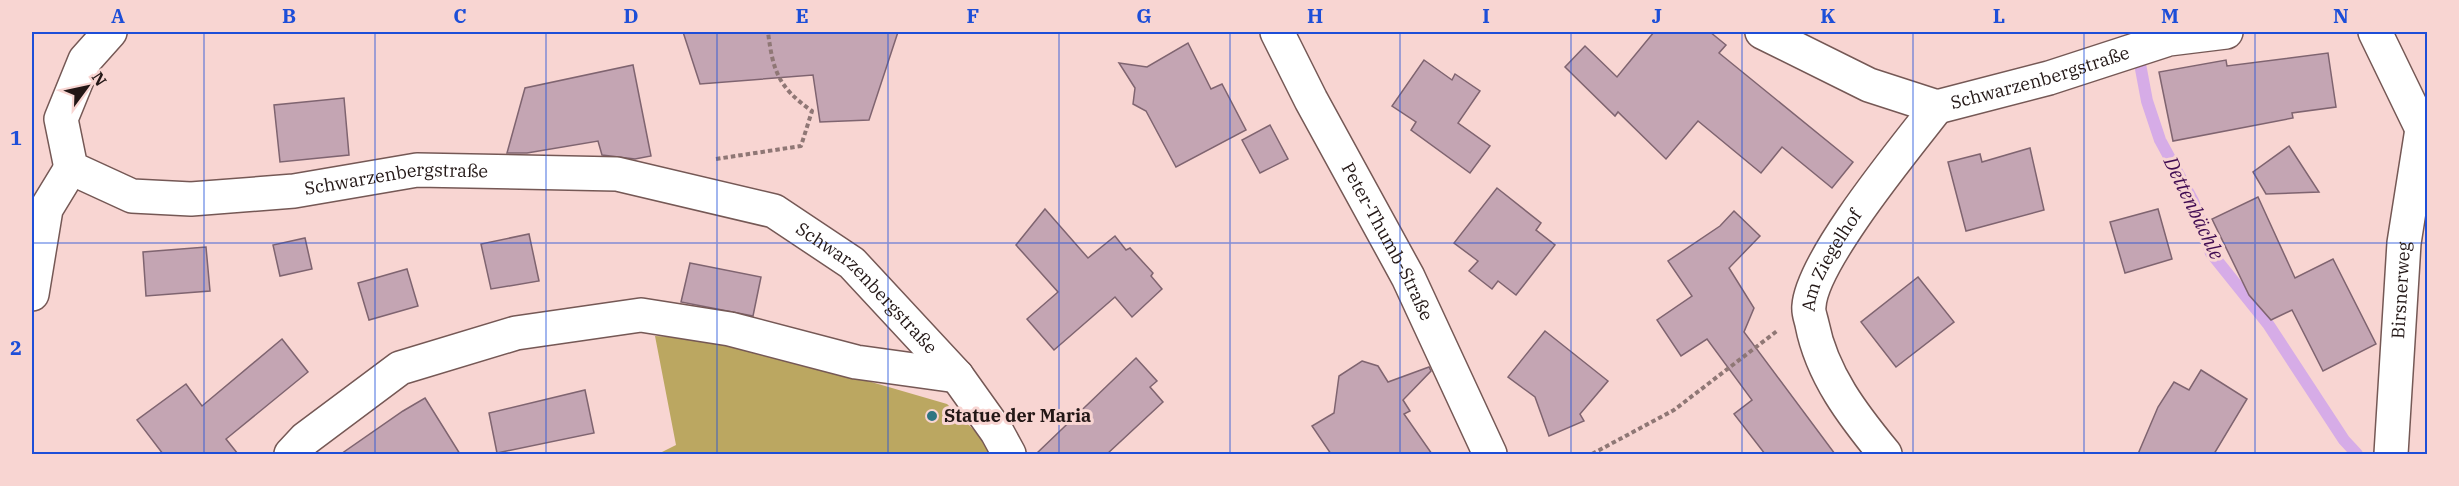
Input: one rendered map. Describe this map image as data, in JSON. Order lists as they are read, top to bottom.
{
  "streets": {
    "street": [
      "Schwarzenbergstraße",
      "Peter-Thumb-Straße",
      "Am Ziegelhof",
      "Birsnerweg"
    ]
  },
  "crossings": [
    ["Schwarzenbergstraße", "Am Ziegelhof"]
  ],
  "water": ["Dettenbächle"],
  "places": ["Statue der Maria"],
  "north": "top right",
  "grid": {
    "columns": [
      "A",
      "B",
      "C",
      "D",
      "E",
      "F",
      "G",
      "H",
      "I",
      "J",
      "K",
      "L",
      "M",
      "N"
    ],
    "rows": ["1", "2"]
  }
}
